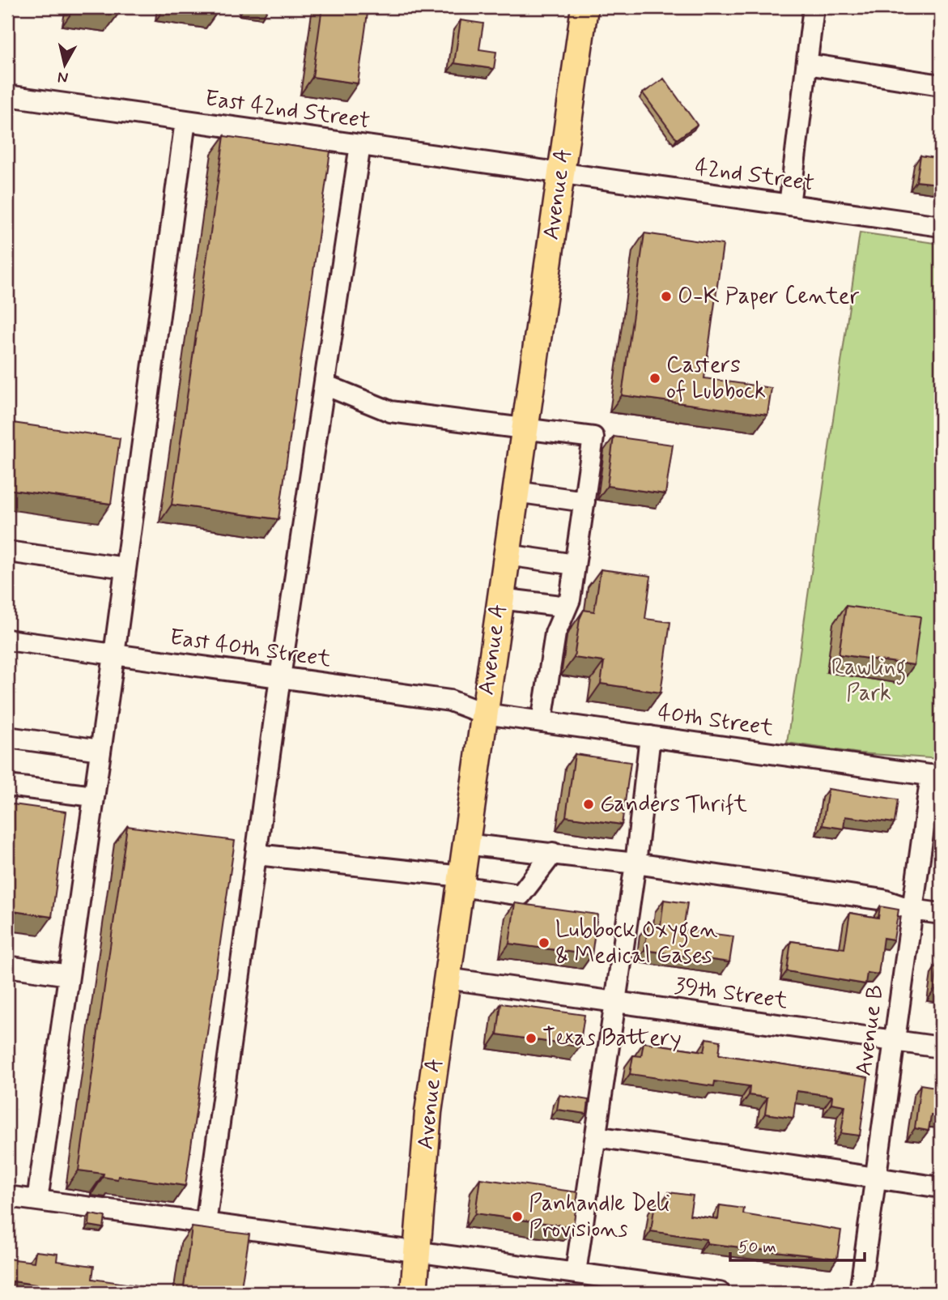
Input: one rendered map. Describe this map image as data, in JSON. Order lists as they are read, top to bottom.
{
  "streets": {
    "main road": ["Avenue A"],
    "street": [
      "East 42nd Street",
      "42nd Street",
      "East 40th Street",
      "40th Street",
      "39th Street",
      "Avenue B"
    ]
  },
  "crossings": [
    ["East 42nd Street", "42nd Street"],
    ["East 42nd Street", "Avenue A"],
    ["42nd Street", "Avenue A"],
    ["Avenue A", "East 40th Street"],
    ["Avenue A", "40th Street"],
    ["Avenue A", "39th Street"],
    ["East 40th Street", "40th Street"],
    ["40th Street", "Avenue B"],
    ["39th Street", "Avenue B"]
  ],
  "parks": ["Rawling Park"],
  "places": [
    "O-K Paper Center",
    "Casters of Lubbock",
    "Ganders Thrift",
    "Lubbock Oxygen & Medical Gases",
    "Texas Battery",
    "Panhandle Deli Provisions"
  ],
  "scale_bar": "50 m",
  "north": "bottom"
}
